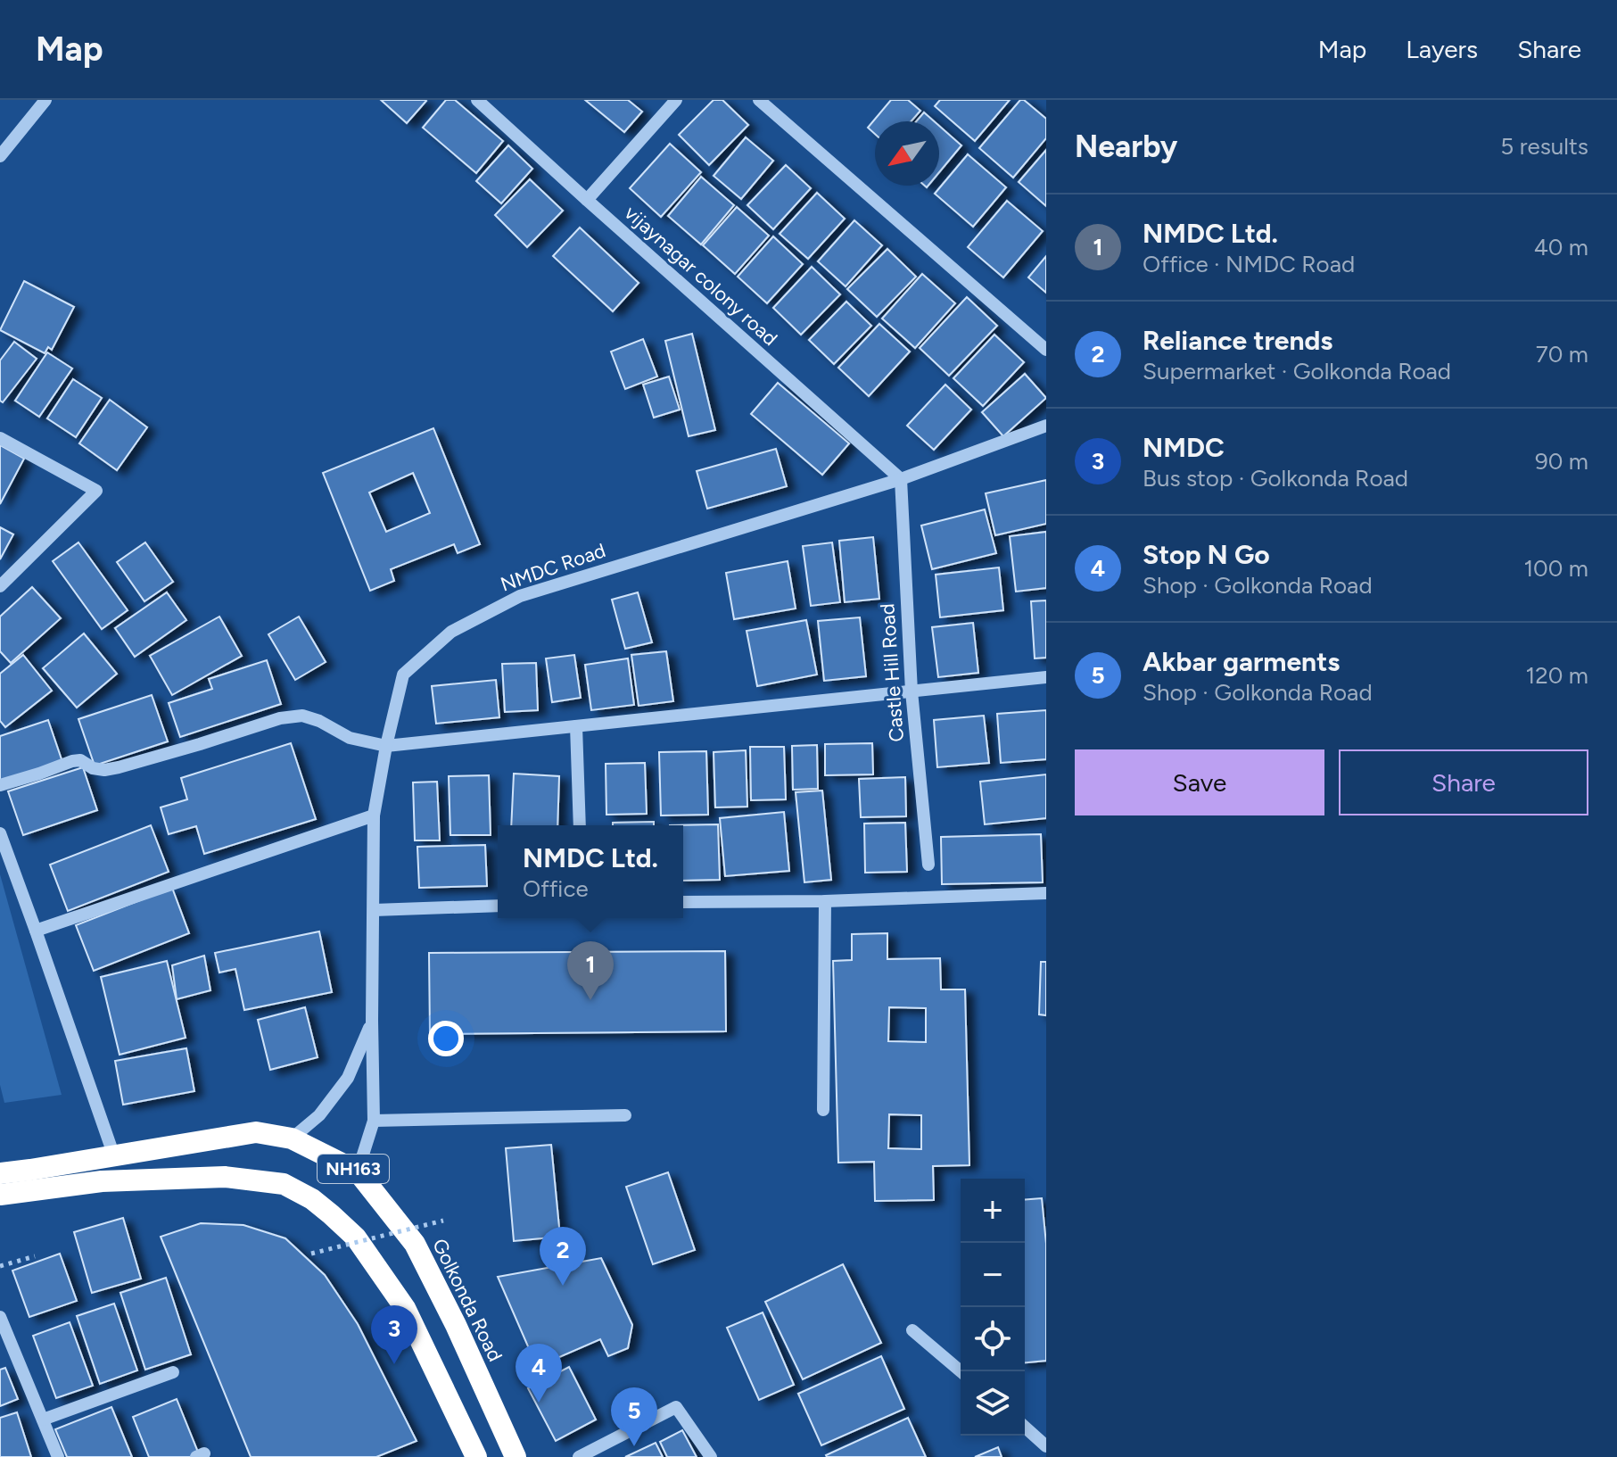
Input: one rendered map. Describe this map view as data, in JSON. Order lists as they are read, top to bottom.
{
  "streets": {
    "highway": ["NH163", "Golkonda Road"],
    "street": ["vijaynagar colony road", "NMDC Road", "Castle Hill Road"]
  },
  "crossings": [
    ["vijaynagar colony road", "NMDC Road"],
    ["vijaynagar colony road", "Castle Hill Road"],
    ["NMDC Road", "Castle Hill Road"],
    ["NMDC Road", "Golkonda Road"],
    ["NH163", "Golkonda Road"]
  ],
  "north": "bottom left",
  "page": {
    "header": "Map",
    "nav": ["Map", "Layers", "Share"],
    "heading": ["Nearby", "5 results"],
    "list": [
      {
        "mark": "1",
        "name": "NMDC Ltd.",
        "note": "Office · NMDC Road",
        "value": "40 m"
      },
      {
        "mark": "2",
        "name": "Reliance trends",
        "note": "Supermarket · Golkonda Road",
        "value": "70 m"
      },
      {
        "mark": "3",
        "name": "NMDC",
        "note": "Bus stop · Golkonda Road",
        "value": "90 m"
      },
      {
        "mark": "4",
        "name": "Stop N Go",
        "note": "Shop · Golkonda Road",
        "value": "100 m"
      },
      {
        "mark": "5",
        "name": "Akbar garments",
        "note": "Shop · Golkonda Road",
        "value": "120 m"
      }
    ],
    "buttons": ["Save", "Share"],
    "popup": ["NMDC Ltd.", "Office"],
    "pins": [
      "1",
      "2",
      "3",
      "4",
      "5"
    ],
    "map_buttons": ["+", "−"]
  }
}
